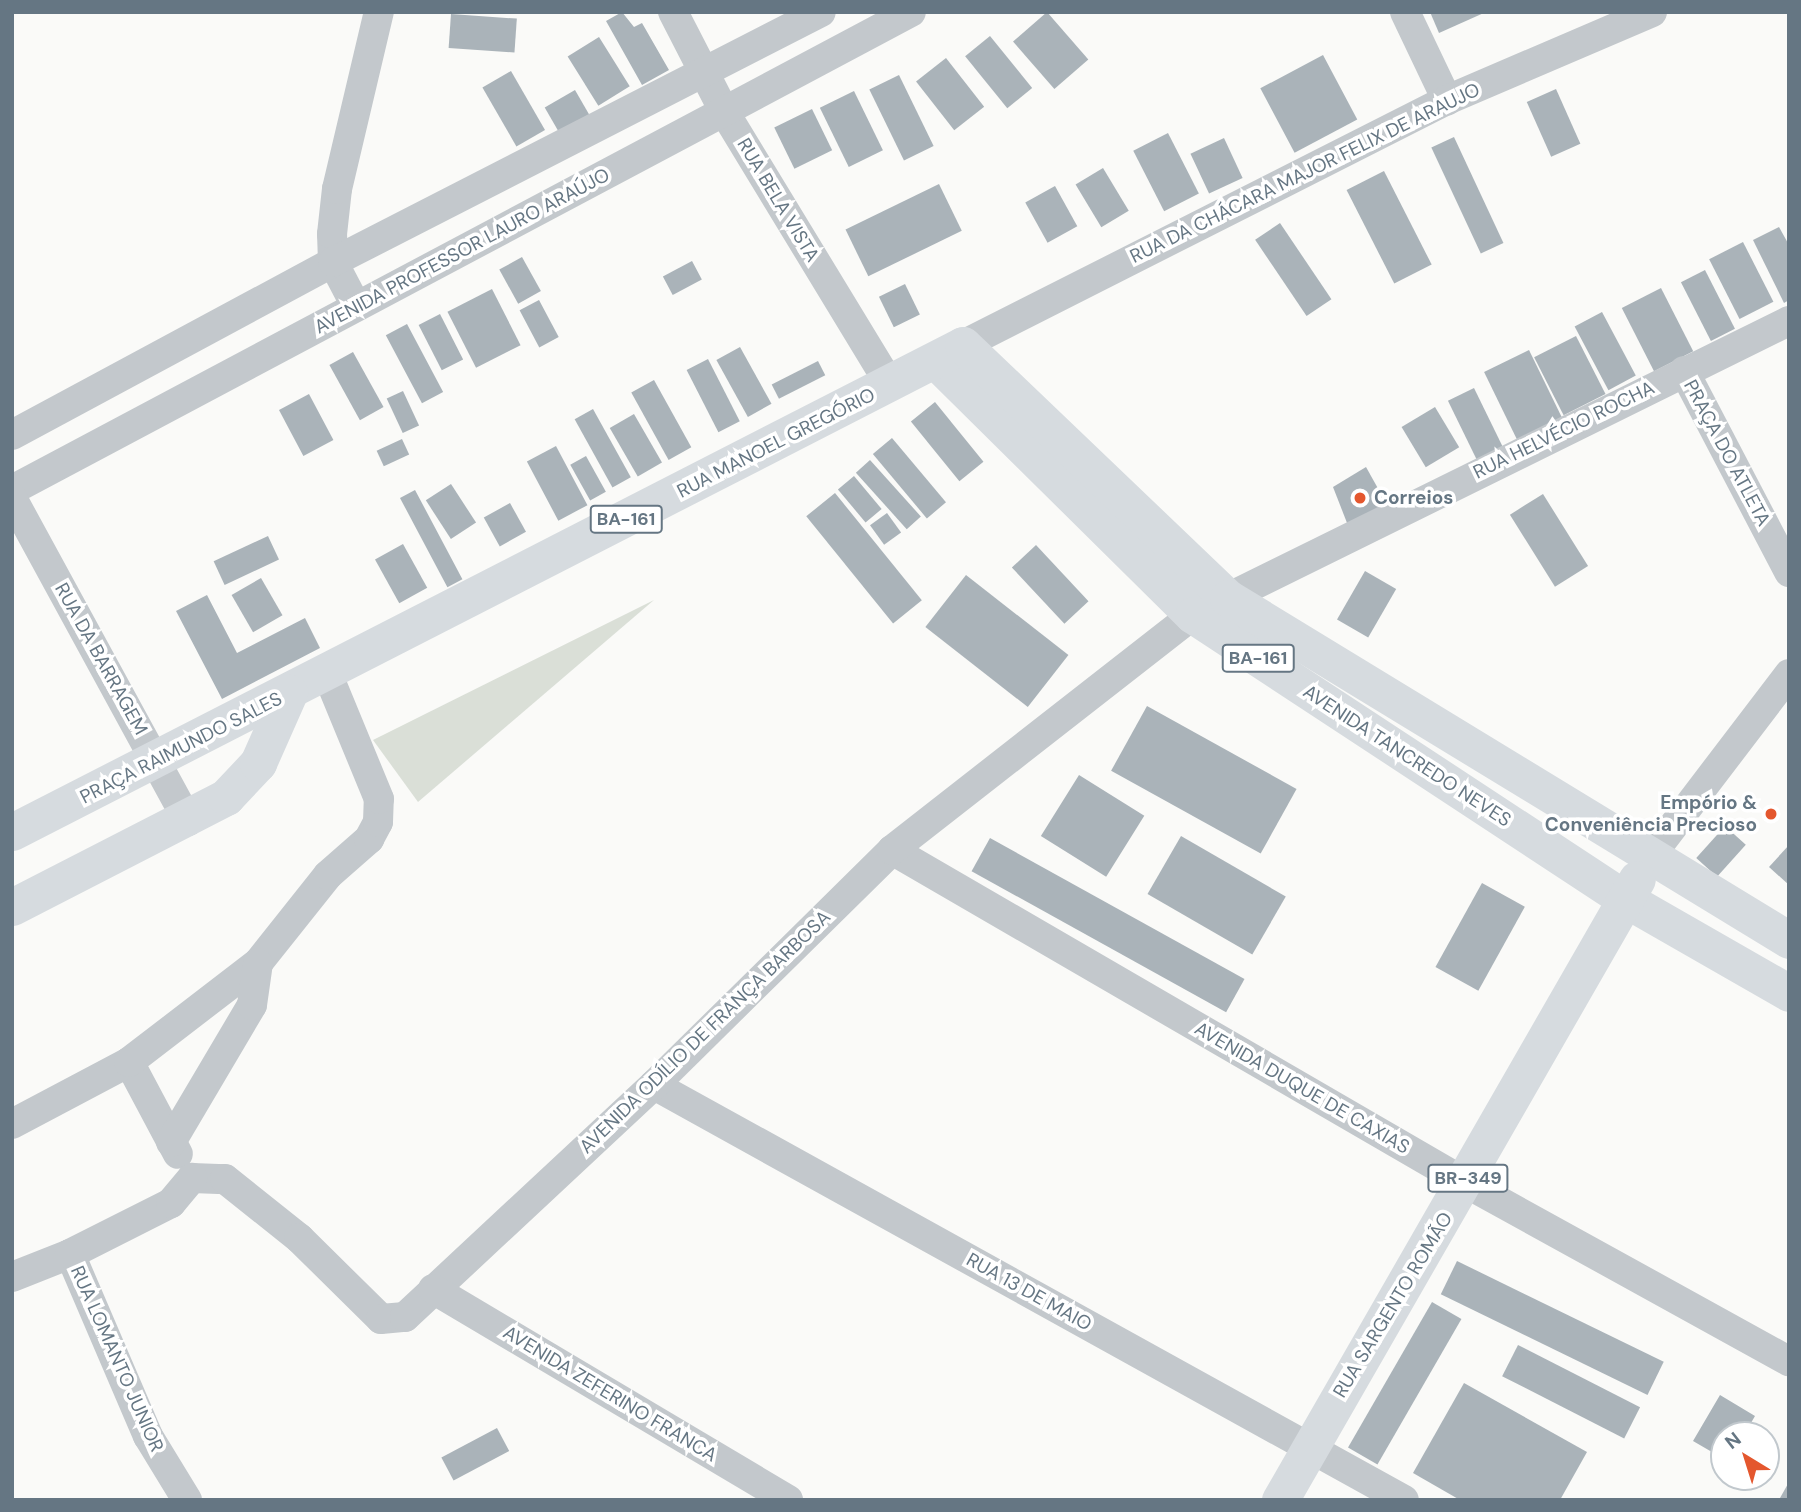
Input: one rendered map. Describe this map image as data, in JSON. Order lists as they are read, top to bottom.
{
  "streets": {
    "main road": [
      "RUA MANOEL GREGÓRIO",
      "BA-161",
      "PRAÇA RAIMUNDO SALES",
      "AVENIDA TANCREDO NEVES",
      "BR-349",
      "RUA SARGENTO ROMÃO"
    ],
    "street": [
      "RUA DA CHÁCARA MAJOR FELIX DE ARAUJO",
      "RUA BELA VISTA",
      "AVENIDA PROFESSOR LAURO ARAÚJO",
      "RUA HELVÉCIO ROCHA",
      "PRAÇA DO ATLETA",
      "RUA DA BARRAGEM",
      "AVENIDA ODÍLIO DE FRANÇA BARBOSA",
      "AVENIDA DUQUE DE CAXIAS",
      "RUA 13 DE MAIO",
      "RUA LOMANTO JUNIOR",
      "AVENIDA ZEFERINO FRANCA"
    ]
  },
  "crossings": [
    ["RUA DA CHÁCARA MAJOR FELIX DE ARAUJO", "RUA MANOEL GREGÓRIO"],
    ["RUA DA CHÁCARA MAJOR FELIX DE ARAUJO", "AVENIDA TANCREDO NEVES"],
    ["RUA BELA VISTA", "AVENIDA PROFESSOR LAURO ARAÚJO"],
    ["RUA BELA VISTA", "RUA MANOEL GREGÓRIO"],
    ["RUA HELVÉCIO ROCHA", "PRAÇA DO ATLETA"],
    ["RUA HELVÉCIO ROCHA", "AVENIDA TANCREDO NEVES"],
    ["RUA HELVÉCIO ROCHA", "AVENIDA ODÍLIO DE FRANÇA BARBOSA"],
    ["RUA MANOEL GREGÓRIO", "PRAÇA RAIMUNDO SALES"],
    ["RUA MANOEL GREGÓRIO", "AVENIDA TANCREDO NEVES"],
    ["RUA DA BARRAGEM", "PRAÇA RAIMUNDO SALES"],
    ["AVENIDA TANCREDO NEVES", "AVENIDA ODÍLIO DE FRANÇA BARBOSA"],
    ["AVENIDA TANCREDO NEVES", "RUA SARGENTO ROMÃO"],
    ["AVENIDA ODÍLIO DE FRANÇA BARBOSA", "AVENIDA DUQUE DE CAXIAS"],
    ["AVENIDA ODÍLIO DE FRANÇA BARBOSA", "RUA 13 DE MAIO"],
    ["AVENIDA ODÍLIO DE FRANÇA BARBOSA", "AVENIDA ZEFERINO FRANCA"],
    ["AVENIDA DUQUE DE CAXIAS", "RUA SARGENTO ROMÃO"],
    ["RUA 13 DE MAIO", "RUA SARGENTO ROMÃO"]
  ],
  "places": ["Correios", "Empório & Conveniência Precioso"],
  "north": "top left"
}
